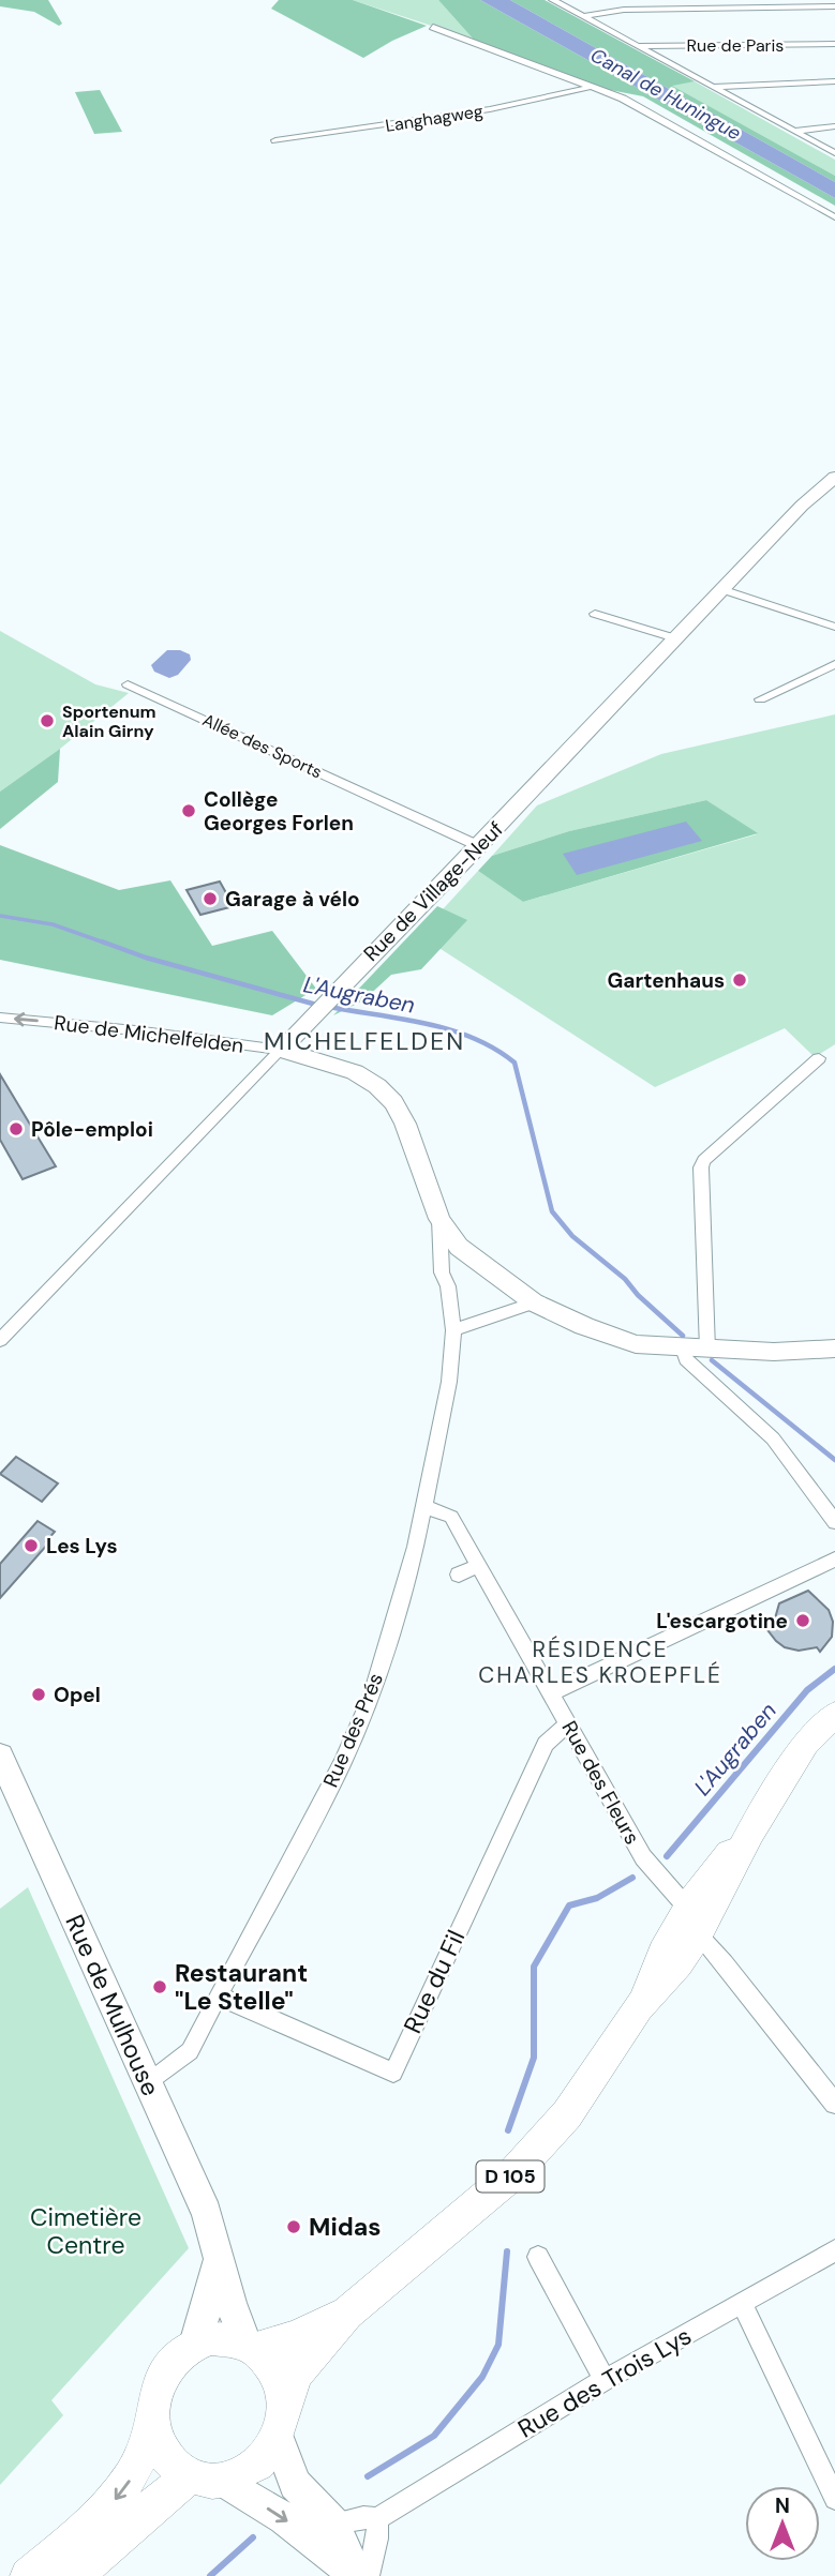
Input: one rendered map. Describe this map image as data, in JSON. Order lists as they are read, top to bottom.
{
  "streets": {
    "main road": ["D 105"],
    "street": [
      "Rue de Paris",
      "Langhagweg",
      "Allée des Sports",
      "Rue de Village-Neuf",
      "Rue de Michelfelden",
      "Rue des Prés",
      "Rue des Fleurs",
      "Rue du Fil",
      "Rue de Mulhouse",
      "Rue des Trois Lys"
    ]
  },
  "crossings": [
    ["Allée des Sports", "Rue de Village-Neuf"],
    ["Rue de Village-Neuf", "Rue de Michelfelden"],
    ["Rue de Michelfelden", "Rue des Prés"],
    ["Rue des Prés", "Rue des Fleurs"],
    ["Rue des Prés", "Rue du Fil"],
    ["Rue des Prés", "Rue de Mulhouse"],
    ["Rue des Fleurs", "Rue du Fil"],
    ["Rue des Fleurs", "D 105"],
    ["Rue de Mulhouse", "D 105"]
  ],
  "districts": ["MICHELFELDEN", "RÉSIDENCE CHARLES KROEPFLÉ"],
  "water": ["Canal de Huningue", "L'Augraben"],
  "parks": ["Cimetière Centre"],
  "places": [
    "Sportenum Alain Girny",
    "Collège Georges Forlen",
    "Garage à vélo",
    "Gartenhaus",
    "Pôle-emploi",
    "Les Lys",
    "L'escargotine",
    "Opel",
    "Restaurant \"Le Stelle\"",
    "Midas"
  ],
  "north": "top"
}
